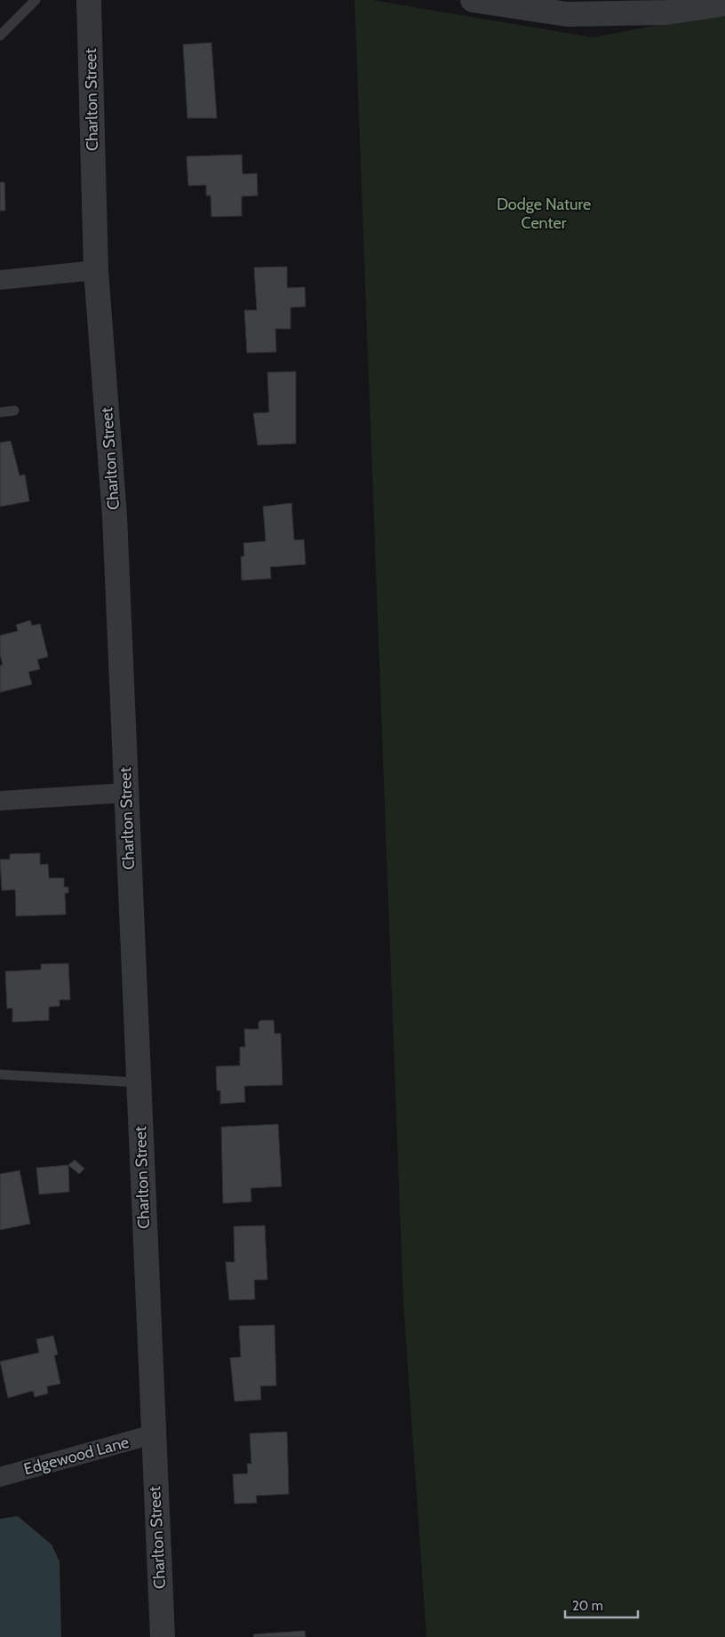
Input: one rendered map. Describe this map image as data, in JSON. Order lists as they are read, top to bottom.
{
  "streets": {
    "street": ["Charlton Street", "Edgewood Lane"]
  },
  "crossings": [
    ["Charlton Street", "Edgewood Lane"]
  ],
  "parks": ["Dodge Nature Center"],
  "scale_bar": "20 m"
}
